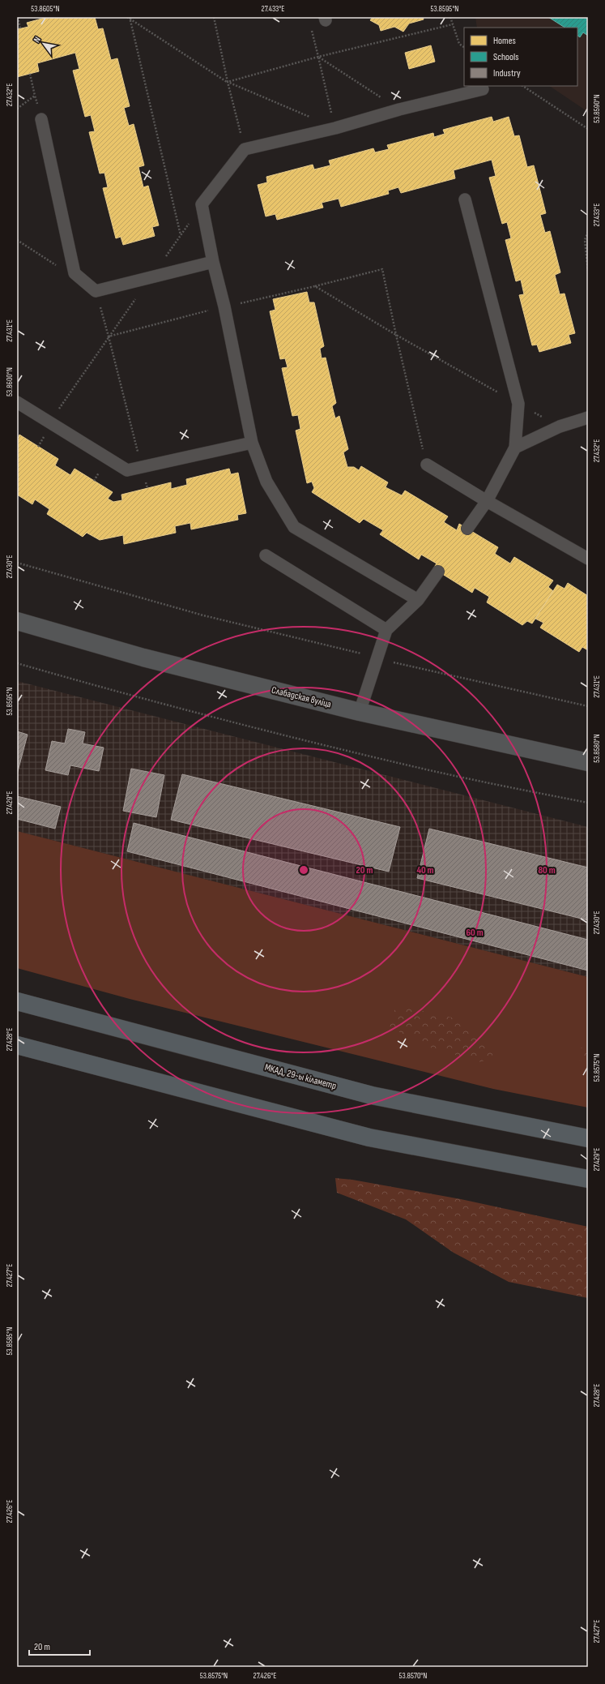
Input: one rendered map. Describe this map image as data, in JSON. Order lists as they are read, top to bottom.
{
  "streets": {
    "highway": ["МКАД, 29-ы кіламетр"],
    "main road": ["Слабадская вуліца"]
  },
  "legend": ["Homes", "Schools", "Industry"],
  "scale_bar": "20 m",
  "north": "top left",
  "coordinates": [
    "53.8605°N",
    "27.433°E",
    "53.8595°N",
    "27.432°E",
    "53.8590°N",
    "27.431°E",
    "53.8600°N",
    "27.430°E",
    "53.8580°N",
    "27.429°E",
    "27.428°E",
    "53.8575°N",
    "27.427°E",
    "53.8585°N",
    "27.426°E",
    "53.8570°N"
  ],
  "rings": [
    "20 m",
    "40 m",
    "80 m",
    "60 m"
  ]
}
